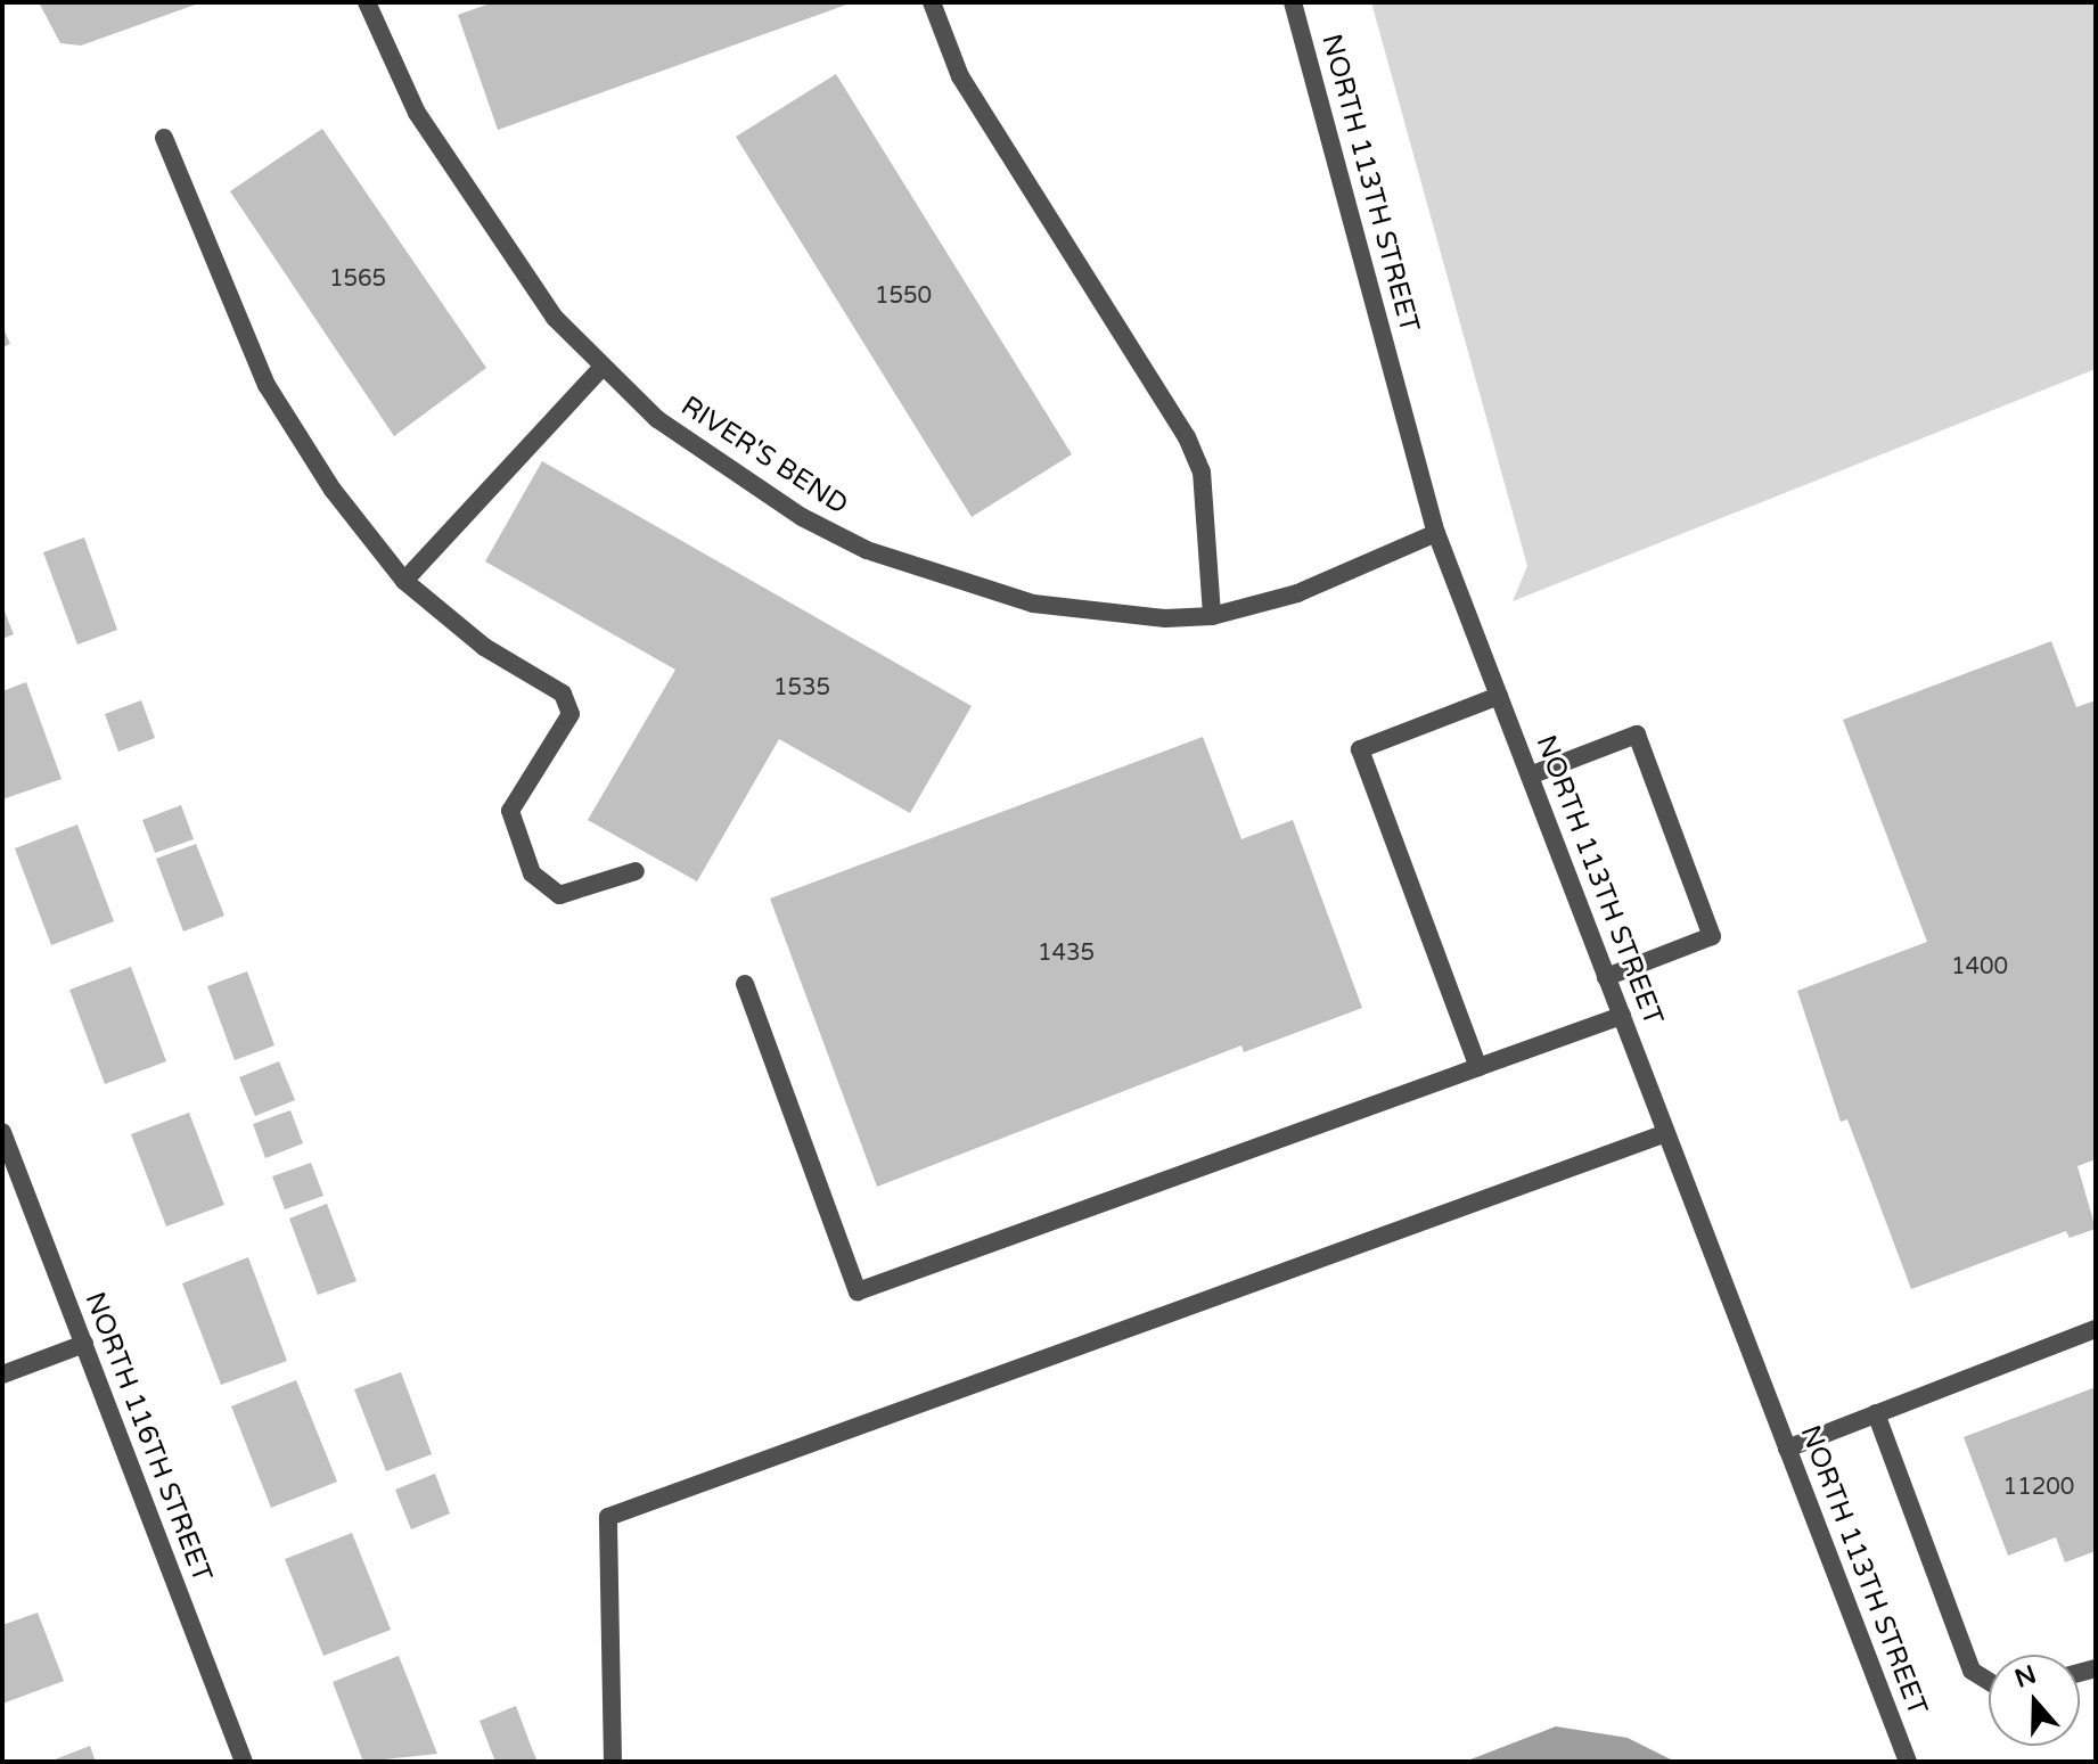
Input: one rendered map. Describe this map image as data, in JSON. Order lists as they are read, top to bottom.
{
  "streets": {
    "street": ["NORTH 113TH STREET", "RIVER'S BEND", "NORTH 116TH STREET"]
  },
  "crossings": [
    ["NORTH 113TH STREET", "RIVER'S BEND"]
  ],
  "house_numbers": [
    "1565",
    "1550",
    "1535",
    "1435",
    "1400",
    "11200"
  ],
  "north": "top"
}
